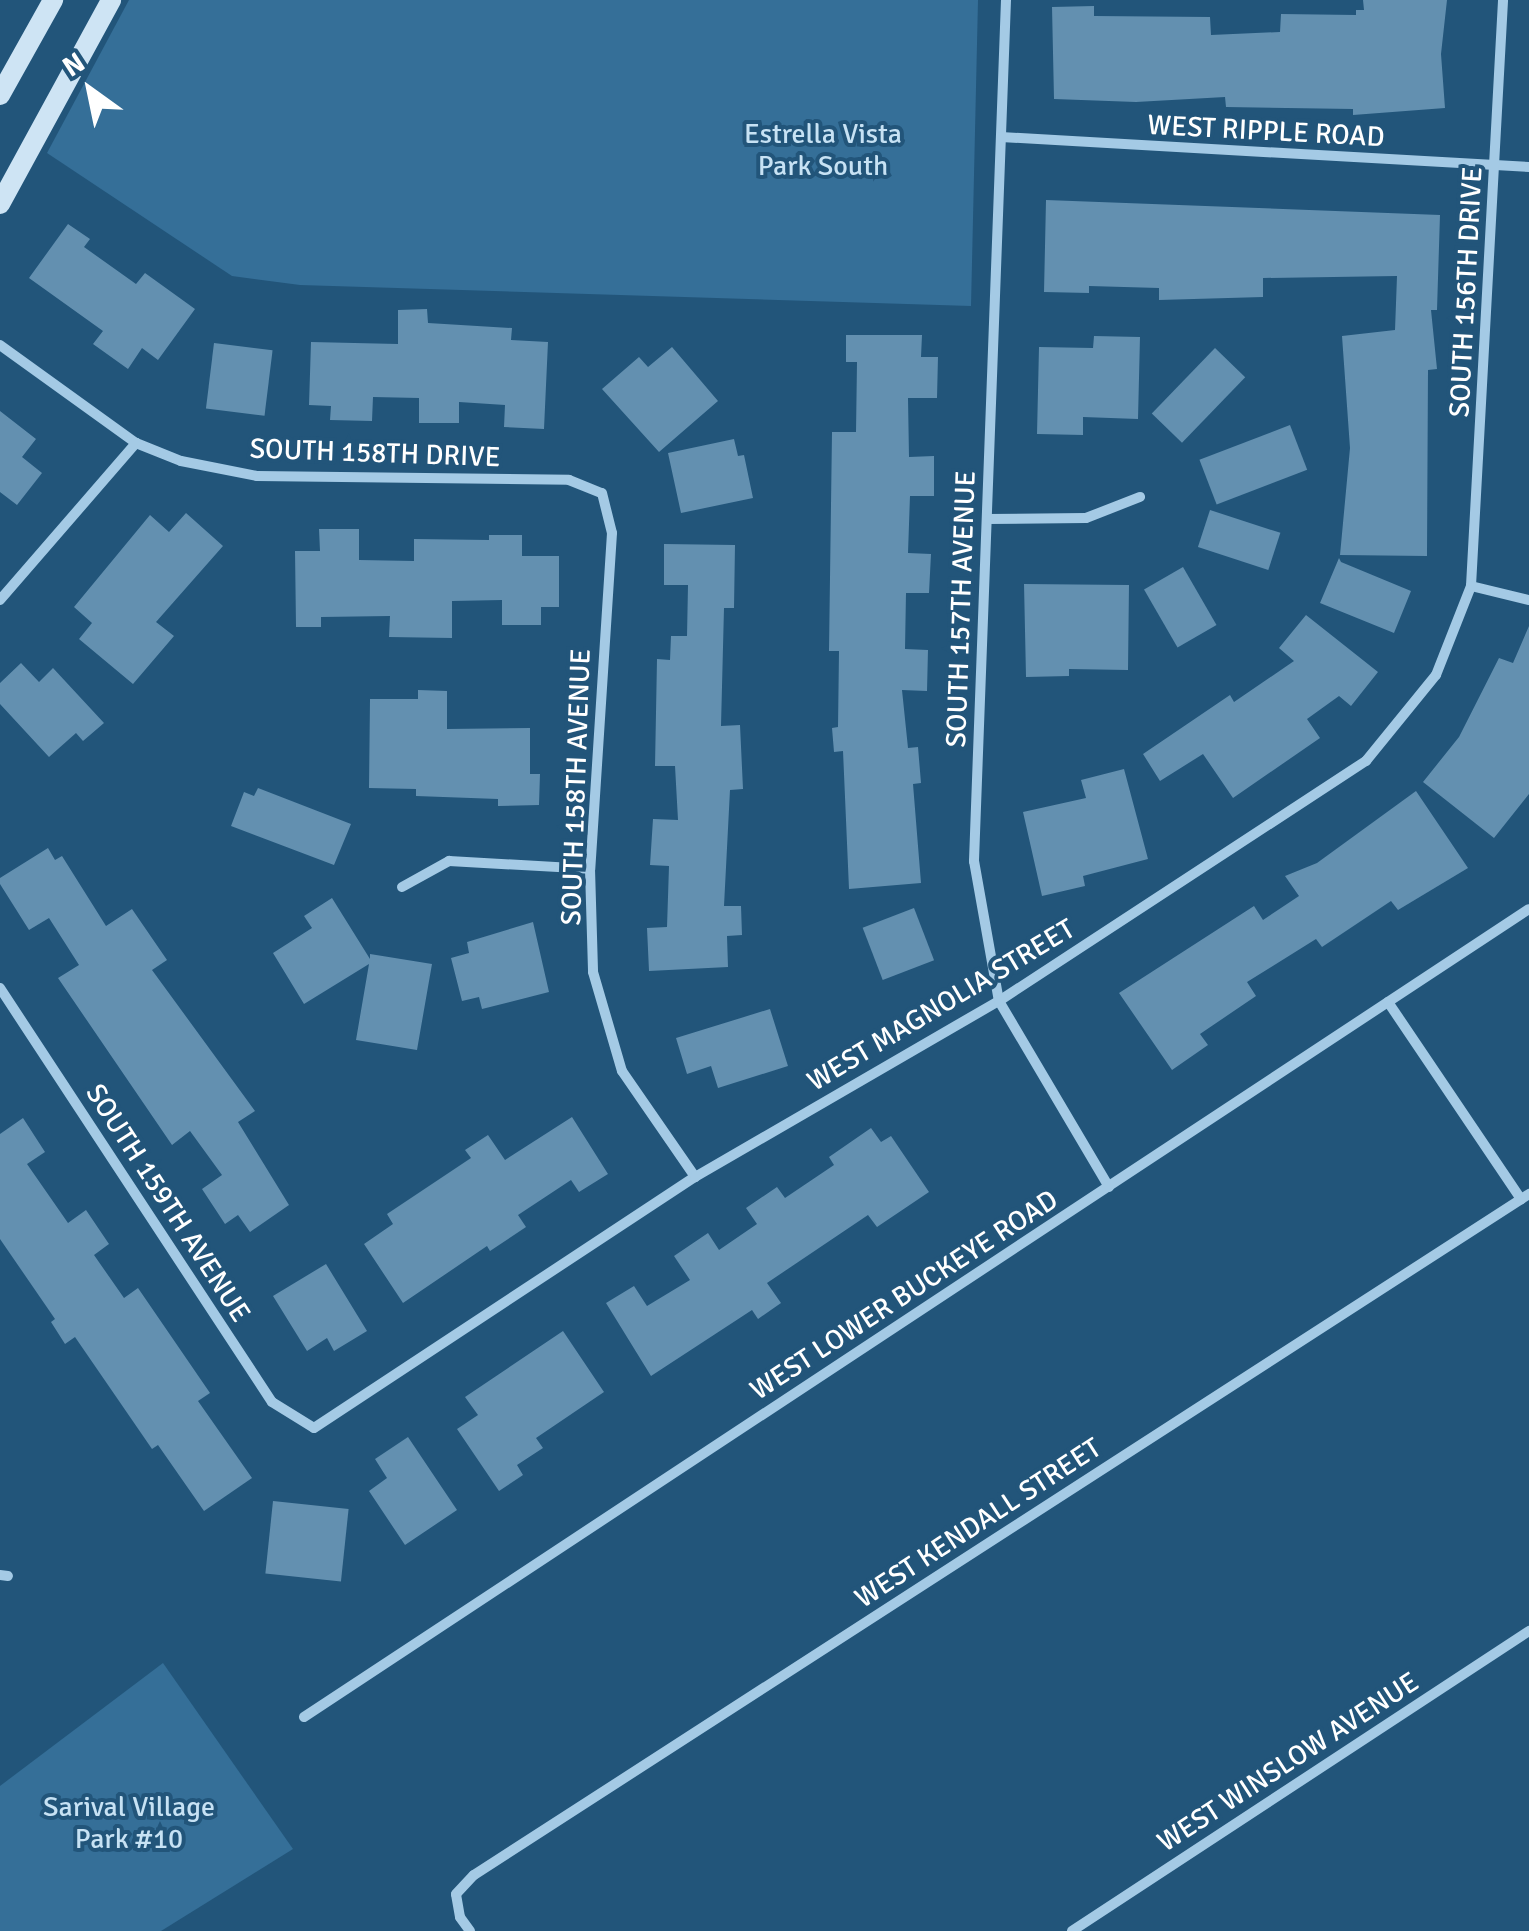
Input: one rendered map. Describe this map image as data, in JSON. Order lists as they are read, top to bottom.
{
  "streets": {
    "street": [
      "WEST RIPPLE ROAD",
      "SOUTH 156TH DRIVE",
      "SOUTH 158TH DRIVE",
      "SOUTH 157TH AVENUE",
      "SOUTH 158TH AVENUE",
      "WEST MAGNOLIA STREET",
      "SOUTH 159TH AVENUE",
      "WEST LOWER BUCKEYE ROAD",
      "WEST KENDALL STREET",
      "WEST WINSLOW AVENUE"
    ]
  },
  "crossings": [
    ["WEST RIPPLE ROAD", "SOUTH 156TH DRIVE"],
    ["WEST RIPPLE ROAD", "SOUTH 157TH AVENUE"],
    ["SOUTH 156TH DRIVE", "WEST MAGNOLIA STREET"],
    ["SOUTH 158TH DRIVE", "SOUTH 158TH AVENUE"],
    ["SOUTH 157TH AVENUE", "WEST MAGNOLIA STREET"],
    ["SOUTH 157TH AVENUE", "WEST LOWER BUCKEYE ROAD"],
    ["SOUTH 158TH AVENUE", "WEST MAGNOLIA STREET"],
    ["WEST MAGNOLIA STREET", "SOUTH 159TH AVENUE"]
  ],
  "parks": ["Estrella Vista Park South", "Sarival Village Park #10"],
  "north": "top left"
}
